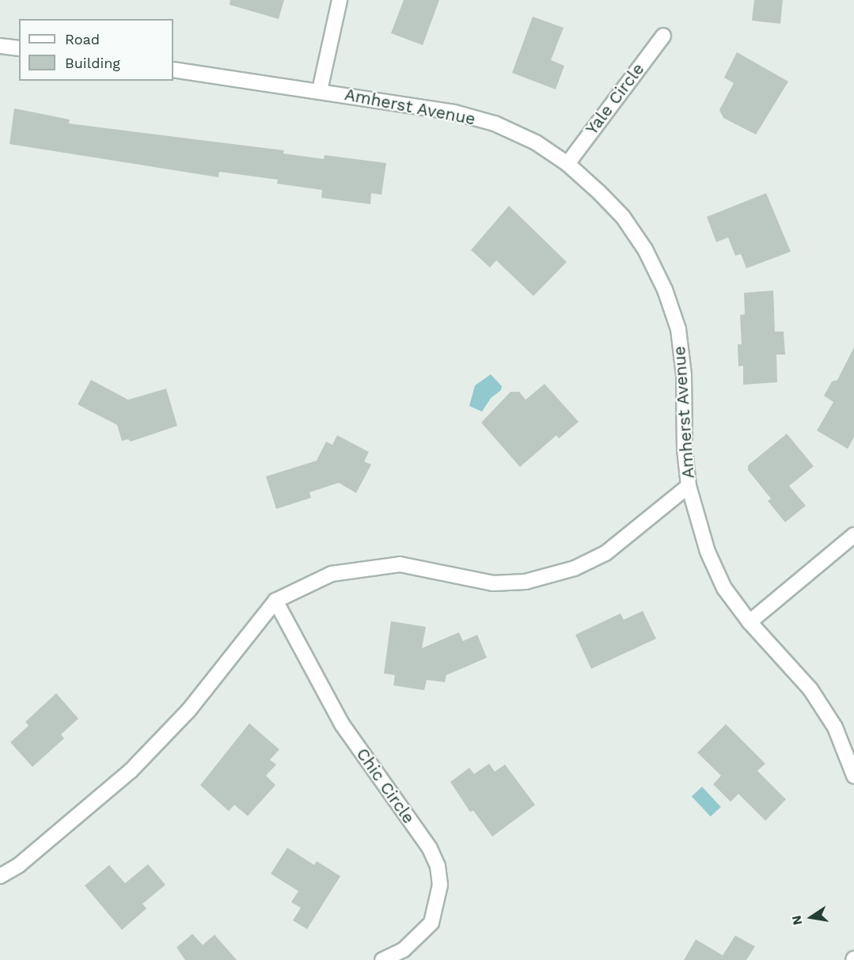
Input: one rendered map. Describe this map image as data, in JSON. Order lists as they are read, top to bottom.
{
  "streets": {
    "street": ["Yale Circle", "Amherst Avenue", "Chic Circle"]
  },
  "crossings": [
    ["Yale Circle", "Amherst Avenue"]
  ],
  "legend": ["Road", "Building"],
  "north": "left"
}
